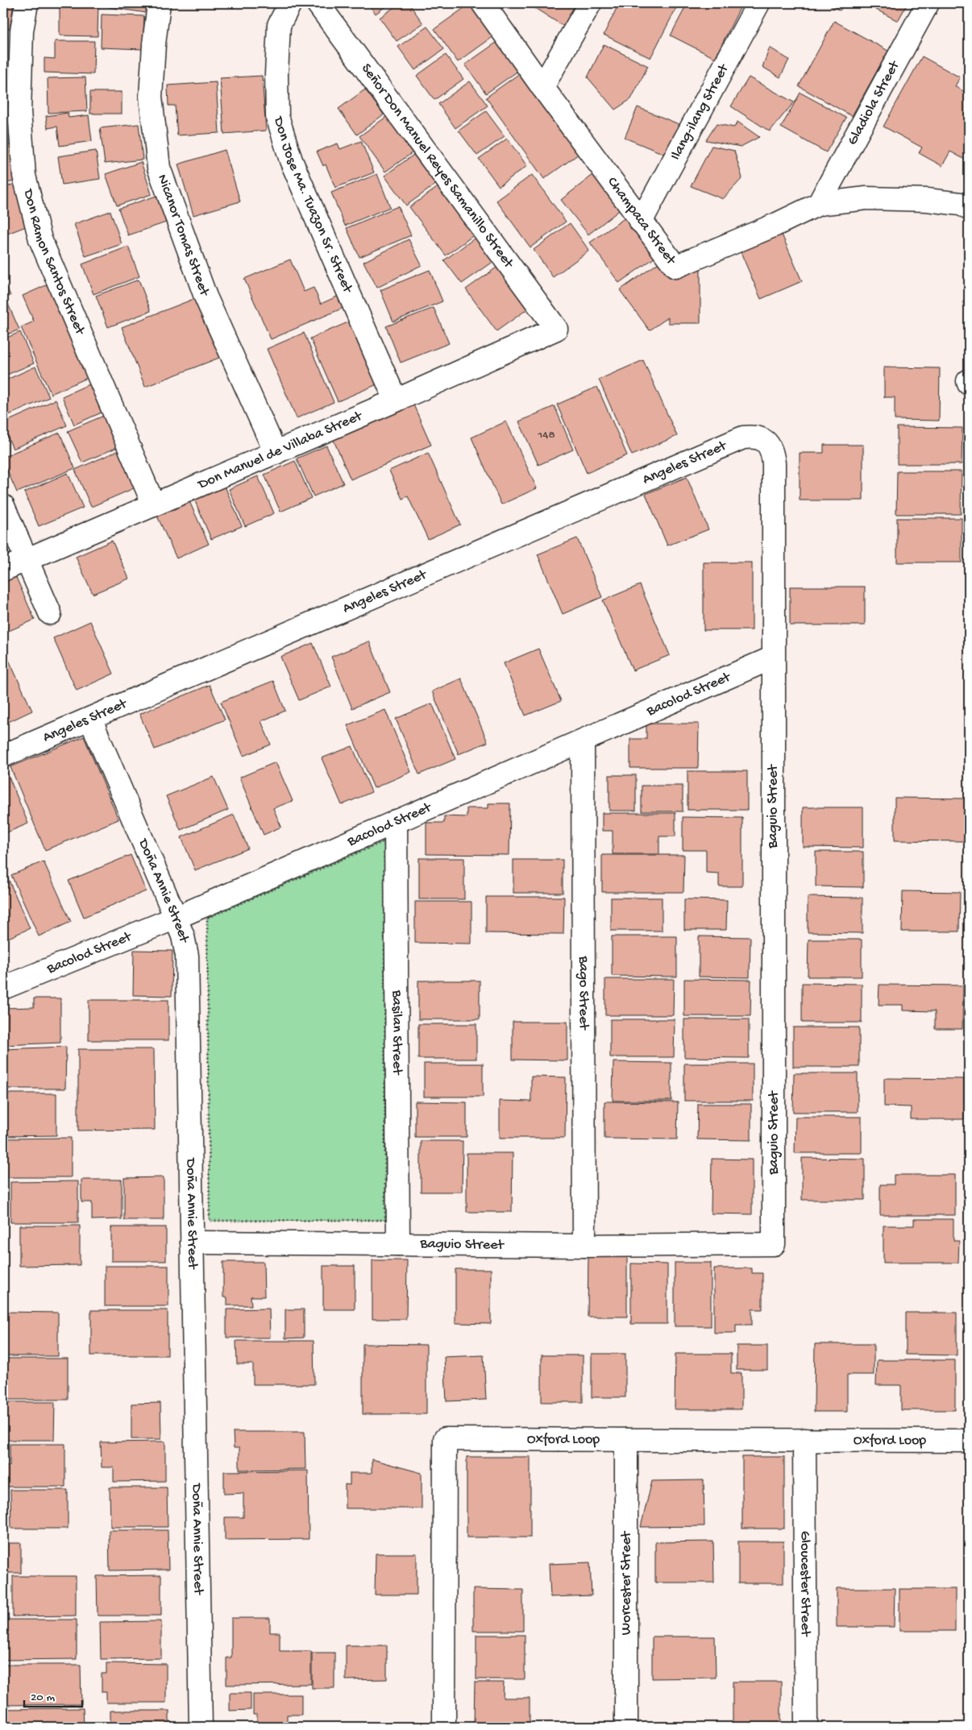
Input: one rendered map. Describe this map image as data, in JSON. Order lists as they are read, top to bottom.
{
  "streets": {
    "street": [
      "Gladiola Street",
      "Ilang-ilang Street",
      "Señor Don Manuel Reyes Samanillo Street",
      "Don Jose Ma. Tuazon Sr. Street",
      "Champaca Street",
      "Nicanor Tomas Street",
      "Don Ramon Santos Street",
      "Don Manuel de Villaba Street",
      "Angeles Street",
      "Bacolod Street",
      "Baguio Street",
      "Doña Annie Street",
      "Bago Street",
      "Basilan Street",
      "Oxford Loop",
      "Worcester Street",
      "Gloucester Street"
    ]
  },
  "crossings": [
    ["Gladiola Street", "Champaca Street"],
    ["Ilang-ilang Street", "Champaca Street"],
    ["Señor Don Manuel Reyes Samanillo Street", "Don Manuel de Villaba Street"],
    ["Don Jose Ma. Tuazon Sr. Street", "Don Manuel de Villaba Street"],
    ["Nicanor Tomas Street", "Don Manuel de Villaba Street"],
    ["Don Ramon Santos Street", "Don Manuel de Villaba Street"],
    ["Angeles Street", "Baguio Street"],
    ["Angeles Street", "Doña Annie Street"],
    ["Bacolod Street", "Baguio Street"],
    ["Bacolod Street", "Doña Annie Street"],
    ["Bacolod Street", "Bago Street"],
    ["Bacolod Street", "Basilan Street"],
    ["Baguio Street", "Doña Annie Street"],
    ["Baguio Street", "Bago Street"],
    ["Baguio Street", "Basilan Street"],
    ["Oxford Loop", "Worcester Street"],
    ["Oxford Loop", "Gloucester Street"]
  ],
  "house_numbers": ["148"],
  "scale_bar": "20 m"
}
